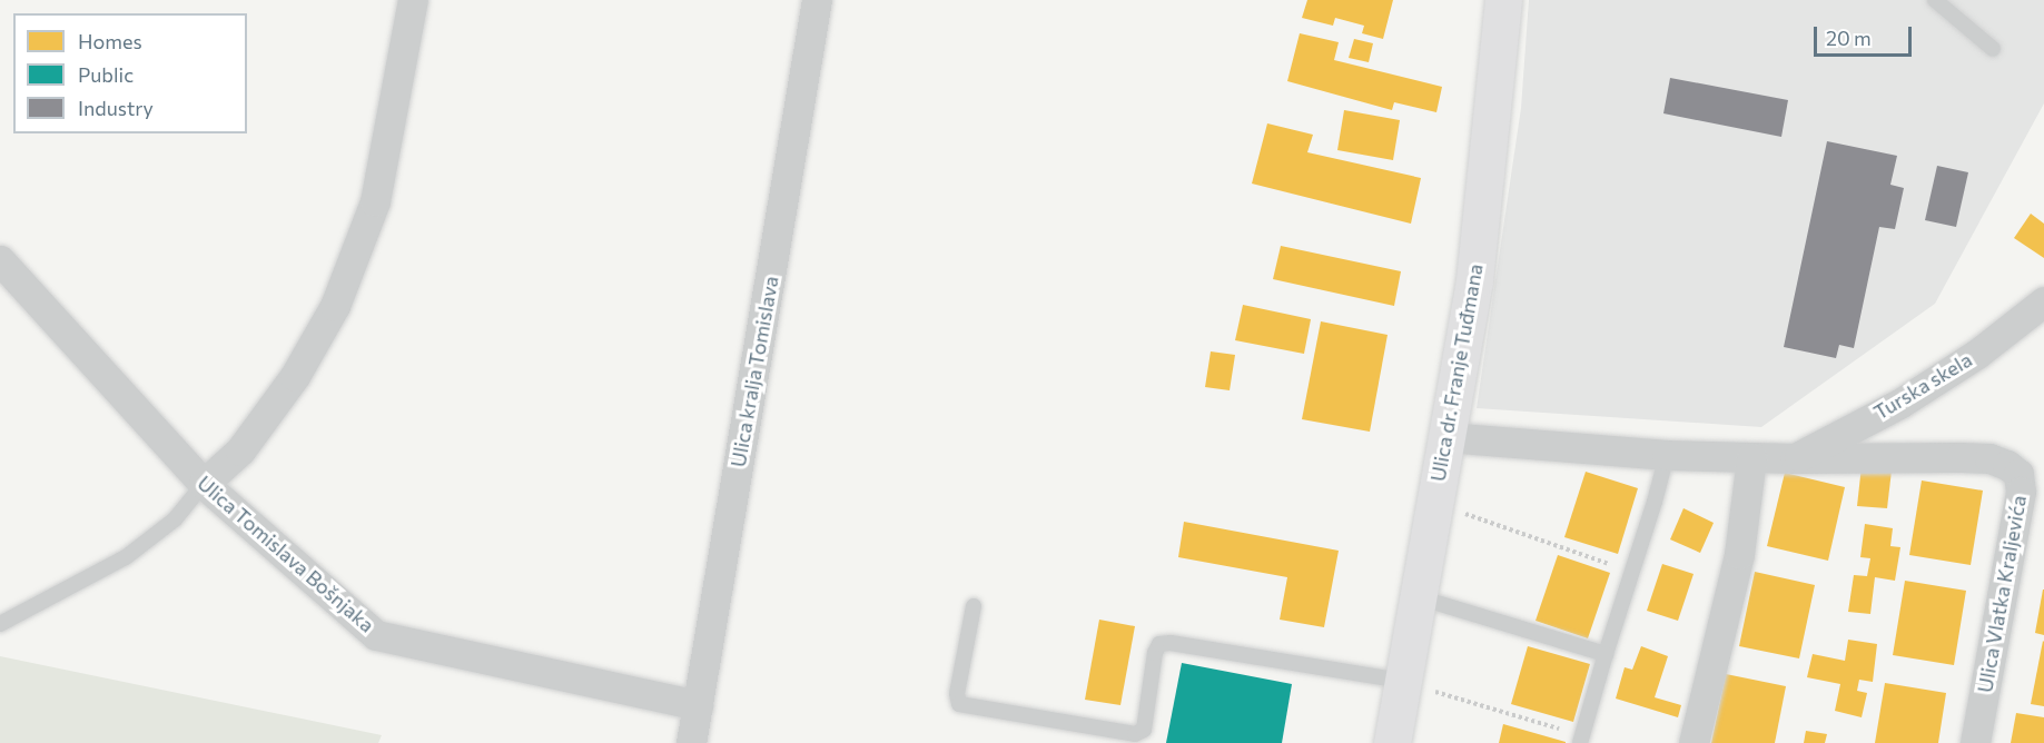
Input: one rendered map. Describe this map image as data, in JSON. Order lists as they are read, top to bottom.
{
  "streets": {
    "main road": ["Ulica dr. Franje Tuđmana"],
    "street": [
      "Ulica kralja Tomislava",
      "Turska skela",
      "Ulica Tomislava Bošnjaka",
      "Ulica Vlatka Kraljevića"
    ]
  },
  "crossings": [
    ["Ulica kralja Tomislava", "Ulica Tomislava Bošnjaka"],
    ["Ulica dr. Franje Tuđmana", "Ulica Vlatka Kraljevića"],
    ["Turska skela", "Ulica Vlatka Kraljevića"]
  ],
  "legend": ["Homes", "Public", "Industry"],
  "scale_bar": "20 m"
}
